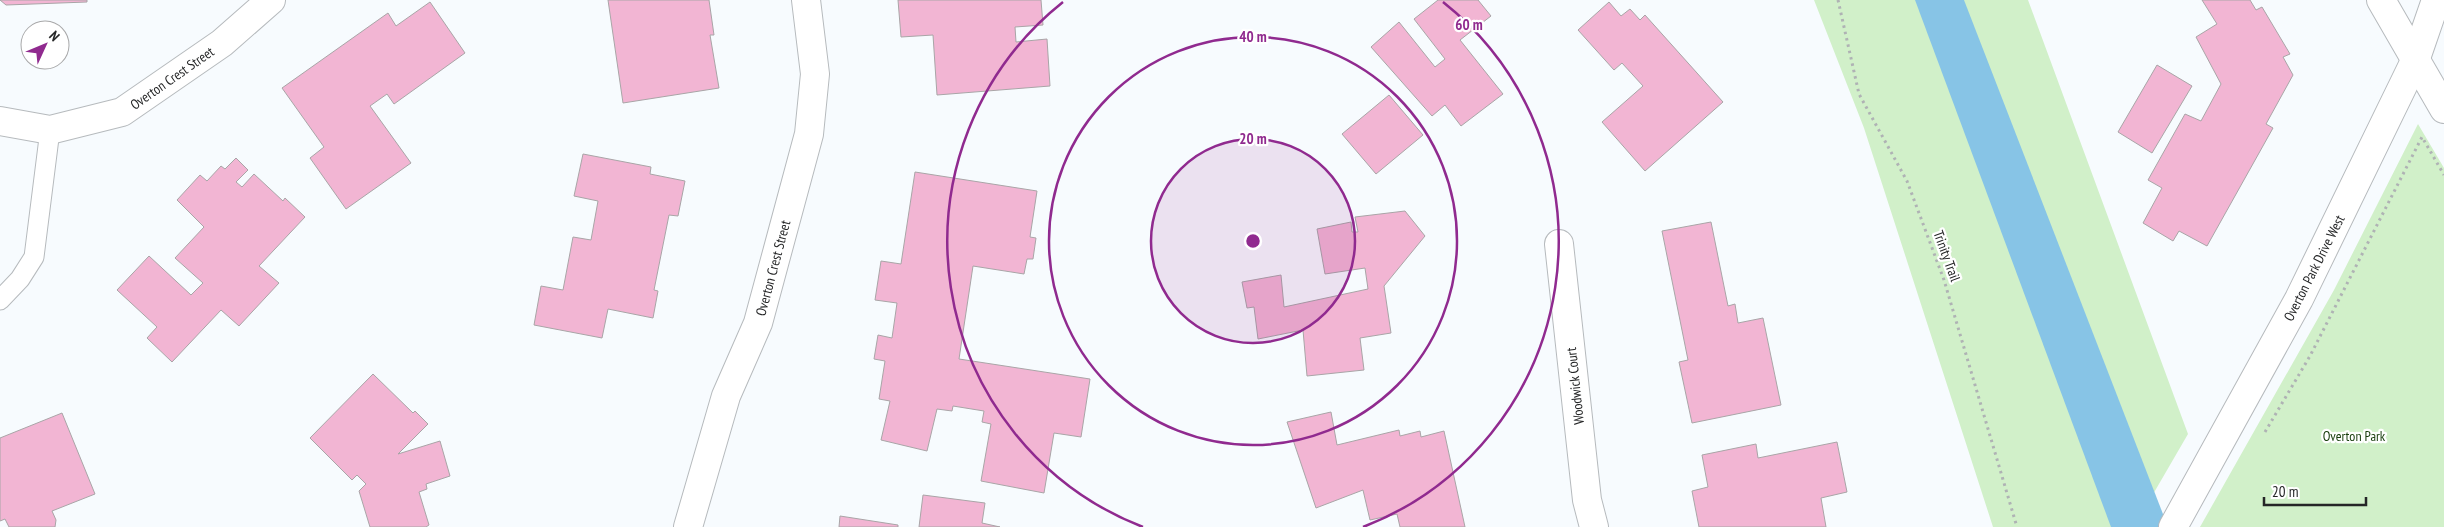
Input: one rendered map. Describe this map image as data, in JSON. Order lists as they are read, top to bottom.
{
  "streets": {
    "street": ["Overton Crest Street", "Overton Park Drive West", "Woodwick Court"],
    "path": ["Trinity Trail"]
  },
  "parks": ["Overton Park"],
  "scale_bar": "20 m",
  "north": "top right",
  "rings": ["60 m", "40 m", "20 m"]
}
